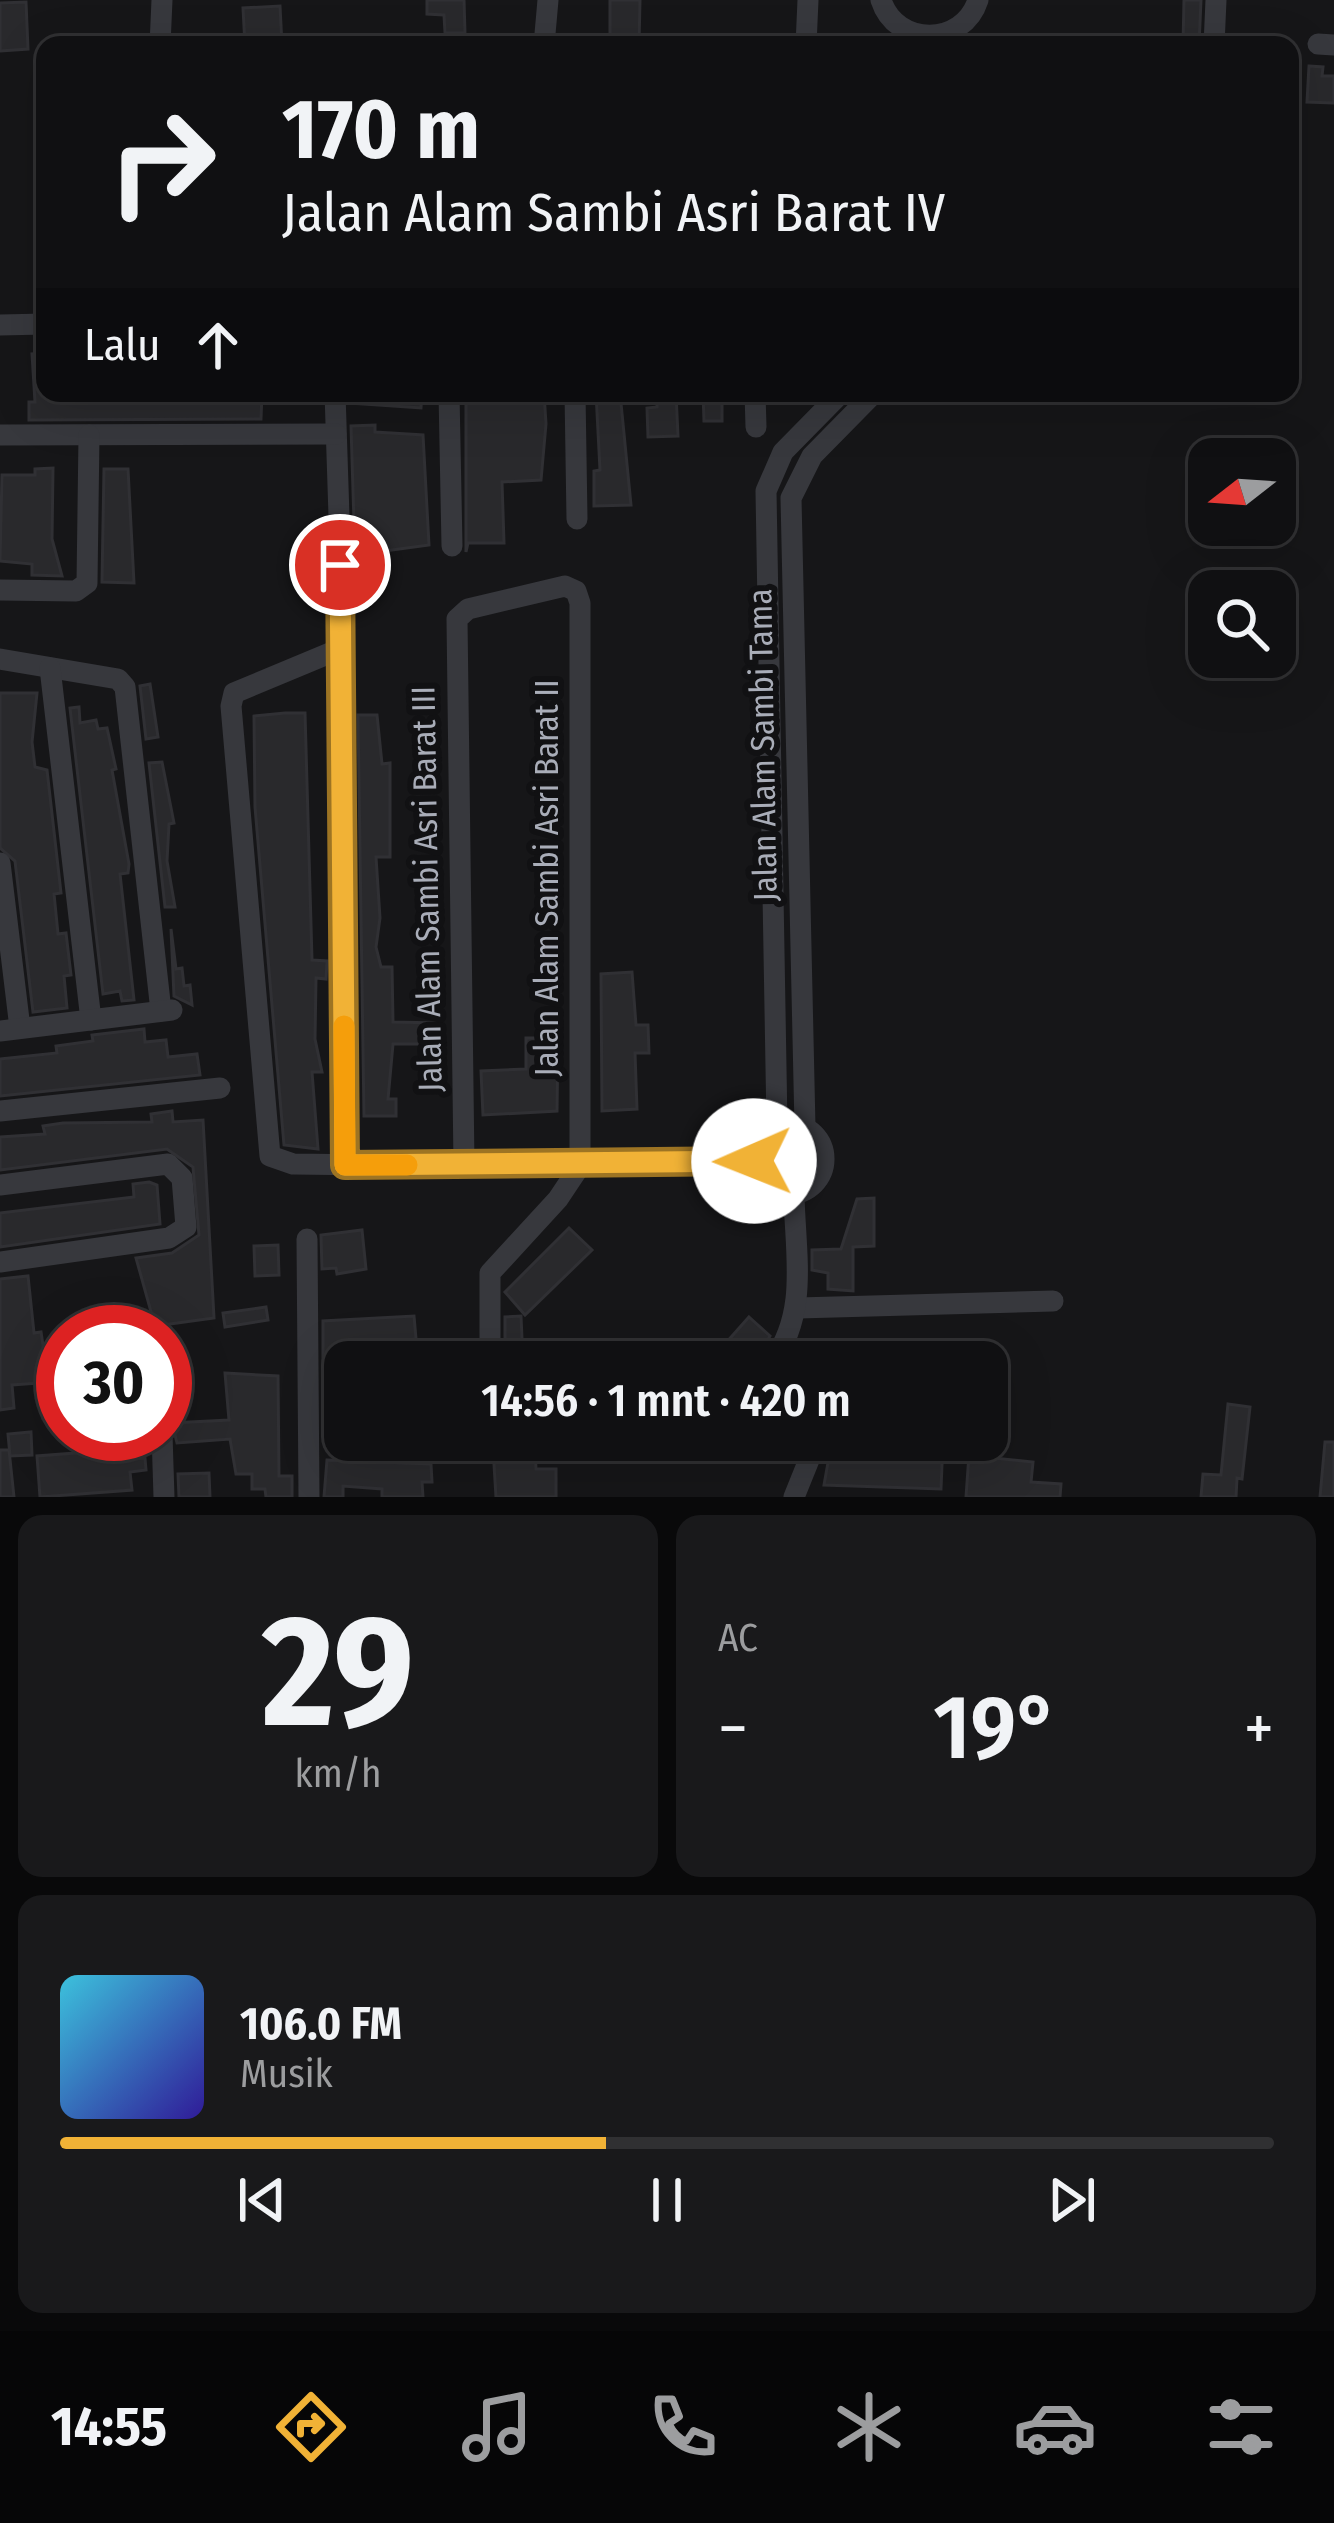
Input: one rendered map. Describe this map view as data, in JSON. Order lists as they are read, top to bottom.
{
  "streets": {
    "street": ["Jalan Alam Sambi Tama", "Jalan Alam Sambi Asri Barat II", "Jalan Alam Sambi Asri Barat III"]
  },
  "crossings": [
    ["Jalan Alam Sambi Asri Barat II", "Jalan Alam Sambi Asri Barat III"]
  ],
  "north": "left",
  "page": {
    "turn": ["170 m", "Jalan Alam Sambi Asri Barat IV"],
    "then": "Lalu",
    "limit": "30",
    "trip": "14:56 · 1 mnt · 420 m",
    "tile": [
      ["29", "km/h"],
      "AC"
    ],
    "heat": ["−", "19°", "+"],
    "song": ["106.0 FM", "Musik"],
    "tabs": "14:55"
  }
}
